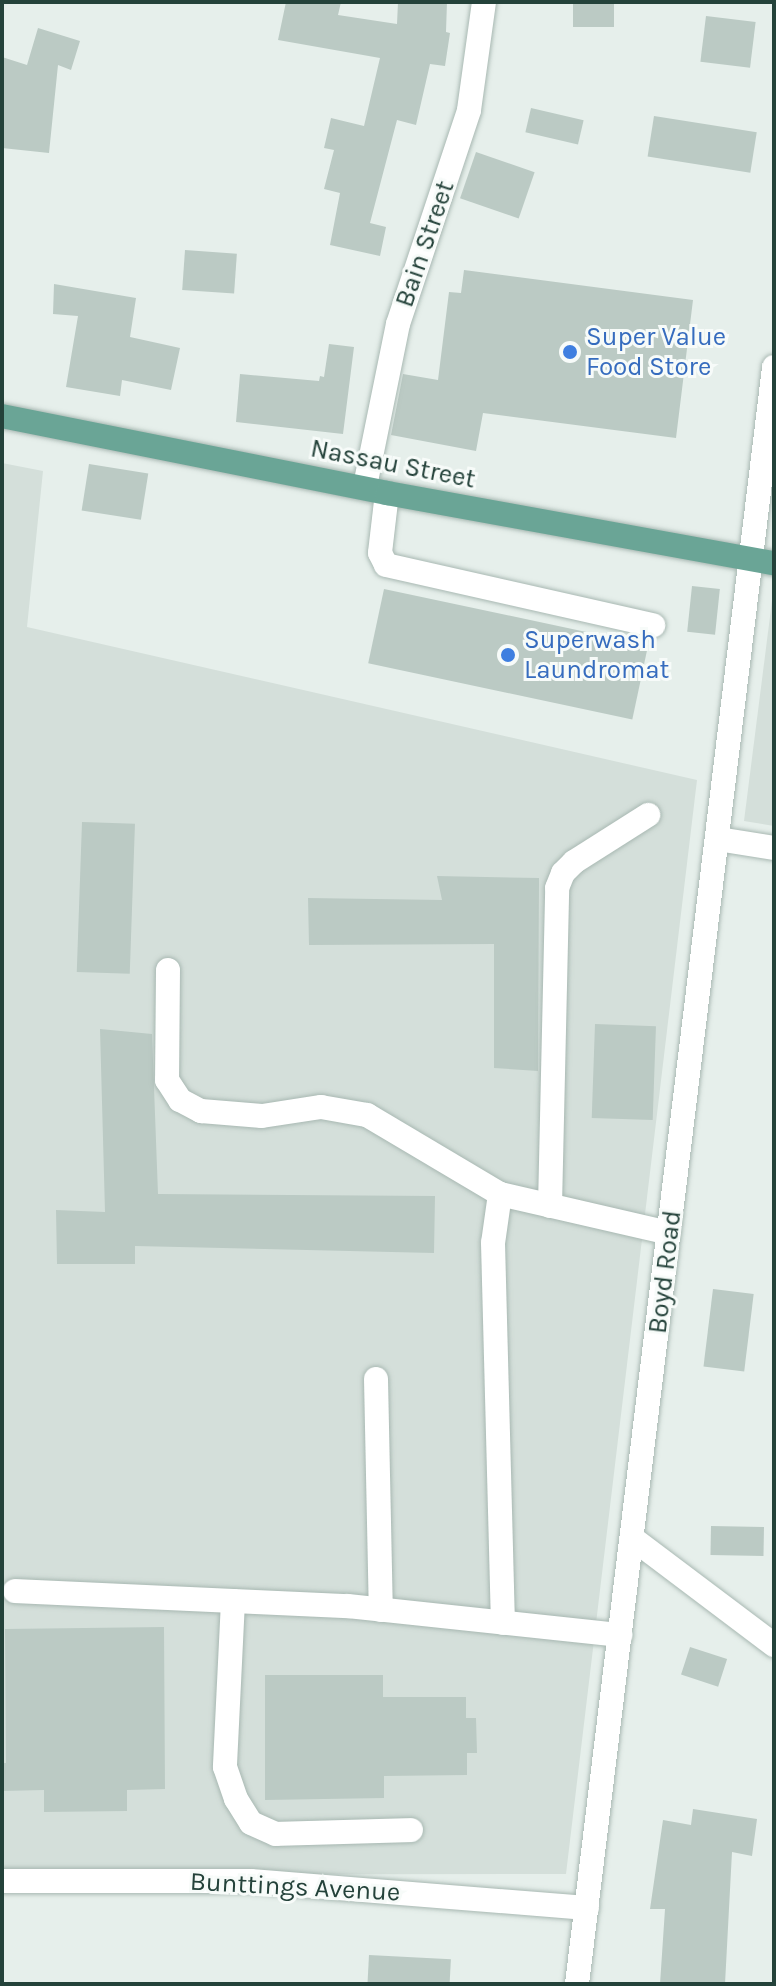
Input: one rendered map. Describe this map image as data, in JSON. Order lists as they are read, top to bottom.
{
  "streets": {
    "main road": ["Nassau Street"],
    "street": ["Bain Street", "Boyd Road", "Bunttings Avenue"]
  },
  "crossings": [
    ["Bain Street", "Nassau Street"],
    ["Nassau Street", "Boyd Road"],
    ["Boyd Road", "Bunttings Avenue"]
  ],
  "places": ["Super Value Food Store", "Superwash Laundromat"]
}
